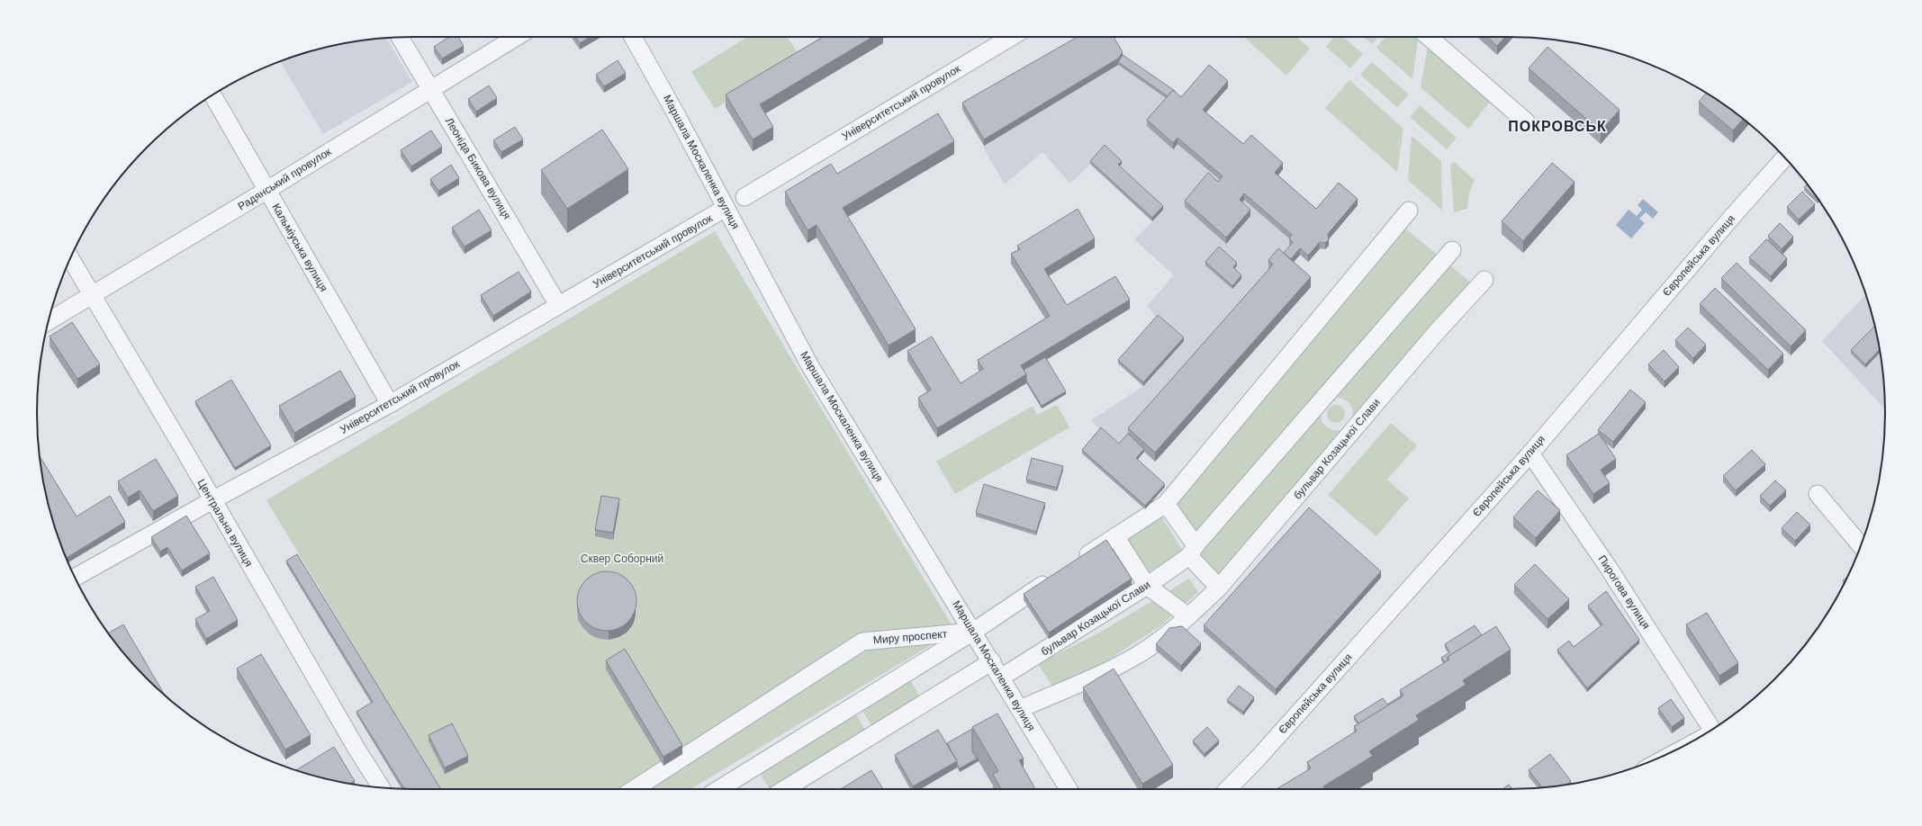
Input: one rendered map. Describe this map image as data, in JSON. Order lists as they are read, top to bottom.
{
  "streets": {
    "street": [
      "Університетський провулок",
      "Маршала Москаленка вулиця",
      "Леоніда Бикова вулиця",
      "Радянський провулок",
      "Кальміуська вулиця",
      "Європейська вулиця",
      "бульвар Козацької Слави",
      "Центральна вулиця",
      "Пирогова вулиця",
      "Миру проспект"
    ]
  },
  "crossings": [
    ["Університетський провулок", "Маршала Москаленка вулиця"],
    ["Університетський провулок", "Леоніда Бикова вулиця"],
    ["Університетський провулок", "Кальміуська вулиця"],
    ["Університетський провулок", "Центральна вулиця"],
    ["Маршала Москаленка вулиця", "бульвар Козацької Слави"],
    ["Маршала Москаленка вулиця", "Миру проспект"],
    ["Леоніда Бикова вулиця", "Радянський провулок"],
    ["Радянський провулок", "Кальміуська вулиця"],
    ["Радянський провулок", "Центральна вулиця"],
    ["Європейська вулиця", "Пирогова вулиця"]
  ],
  "districts": ["ПОКРОВСЬК"],
  "parks": ["Сквер Соборний"]
}
